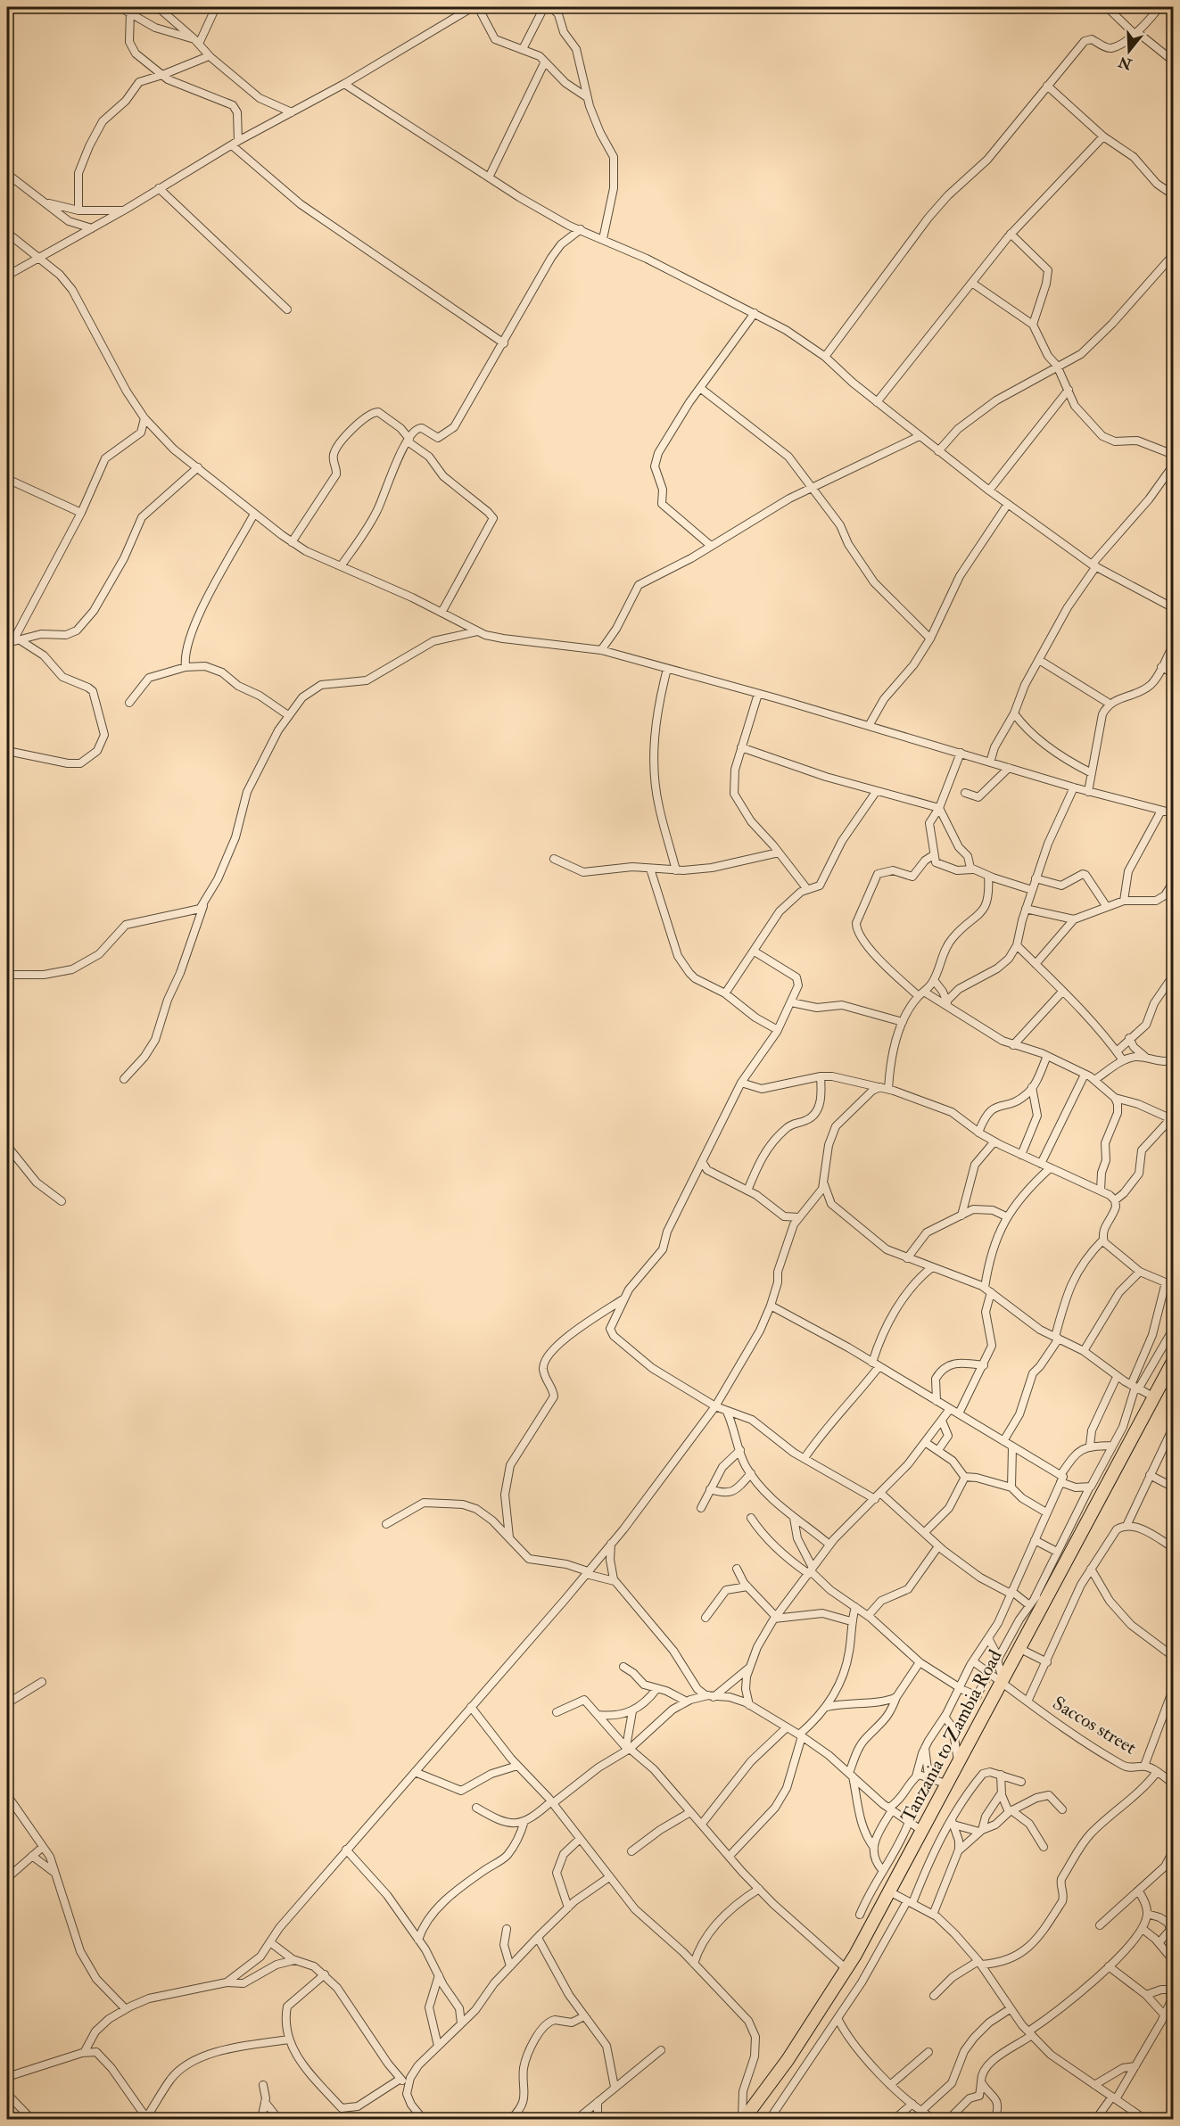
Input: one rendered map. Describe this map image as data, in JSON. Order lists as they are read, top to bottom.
{
  "streets": {
    "highway": ["Tanzania to Zambia Road"],
    "street": ["Saccos street"]
  },
  "crossings": [
    ["Saccos street", "Tanzania to Zambia Road"]
  ],
  "north": "bottom"
}
